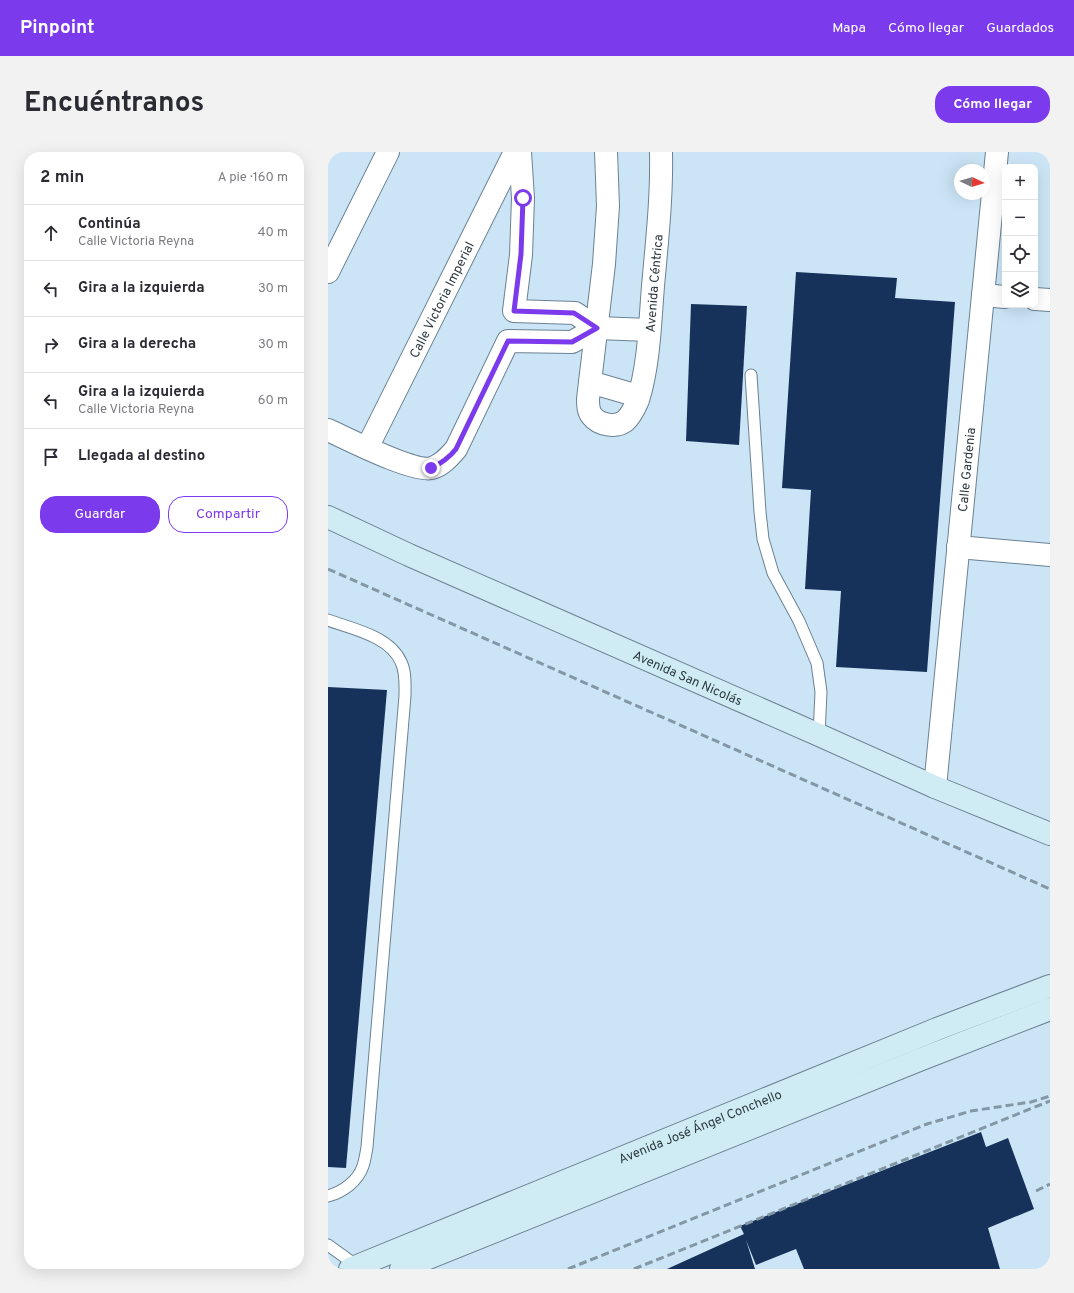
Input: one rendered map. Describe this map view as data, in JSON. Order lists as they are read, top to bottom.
{
  "streets": {
    "main road": ["Avenida San Nicolás", "Avenida José Ángel Conchello"],
    "street": ["Avenida Céntrica", "Calle Victoria Imperial", "Calle Gardenia"]
  },
  "crossings": [
    ["Calle Gardenia", "Avenida San Nicolás"]
  ],
  "north": "right",
  "page": {
    "header": "Pinpoint",
    "nav": ["Mapa", "Cómo llegar", "Guardados"],
    "title": "Encuéntranos",
    "buttons": [
      "Cómo llegar",
      ["Guardar", "Compartir"]
    ],
    "heading": ["2 min", "A pie · 160 m"],
    "map_buttons": ["+", "−"],
    "list": [
      ["Continúa", "Calle Victoria Reyna", "40 m"],
      ["Gira a la izquierda", "30 m"],
      ["Gira a la derecha", "30 m"],
      ["Gira a la izquierda", "Calle Victoria Reyna", "60 m"],
      "Llegada al destino"
    ]
  }
}
